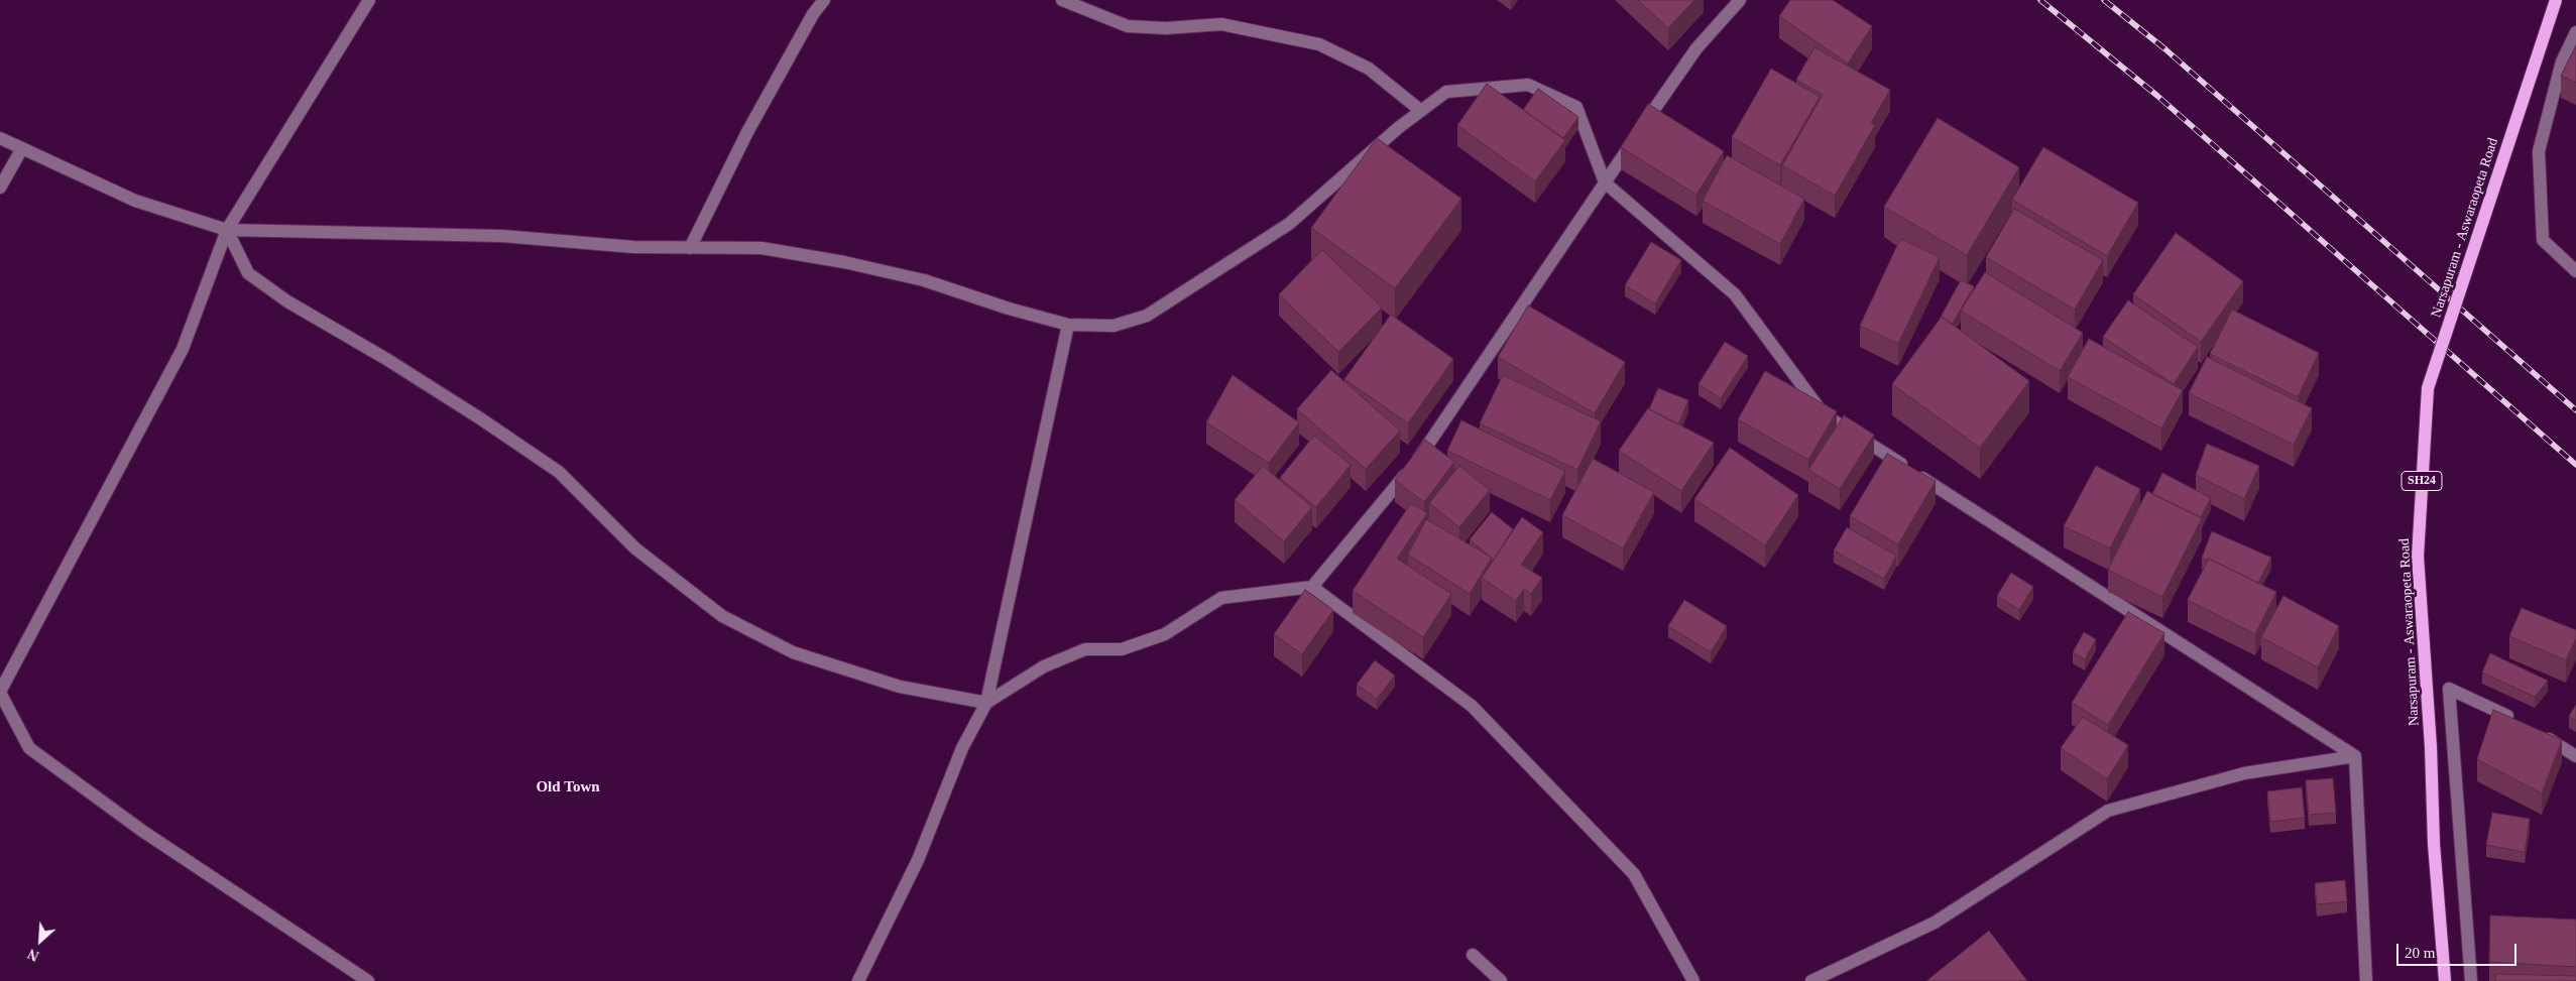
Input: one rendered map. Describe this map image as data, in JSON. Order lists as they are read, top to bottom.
{
  "streets": {
    "main road": ["Narsapuram - Aswaraopeta Road", "SH24"]
  },
  "districts": ["Old Town"],
  "scale_bar": "20 m",
  "north": "bottom left"
}
